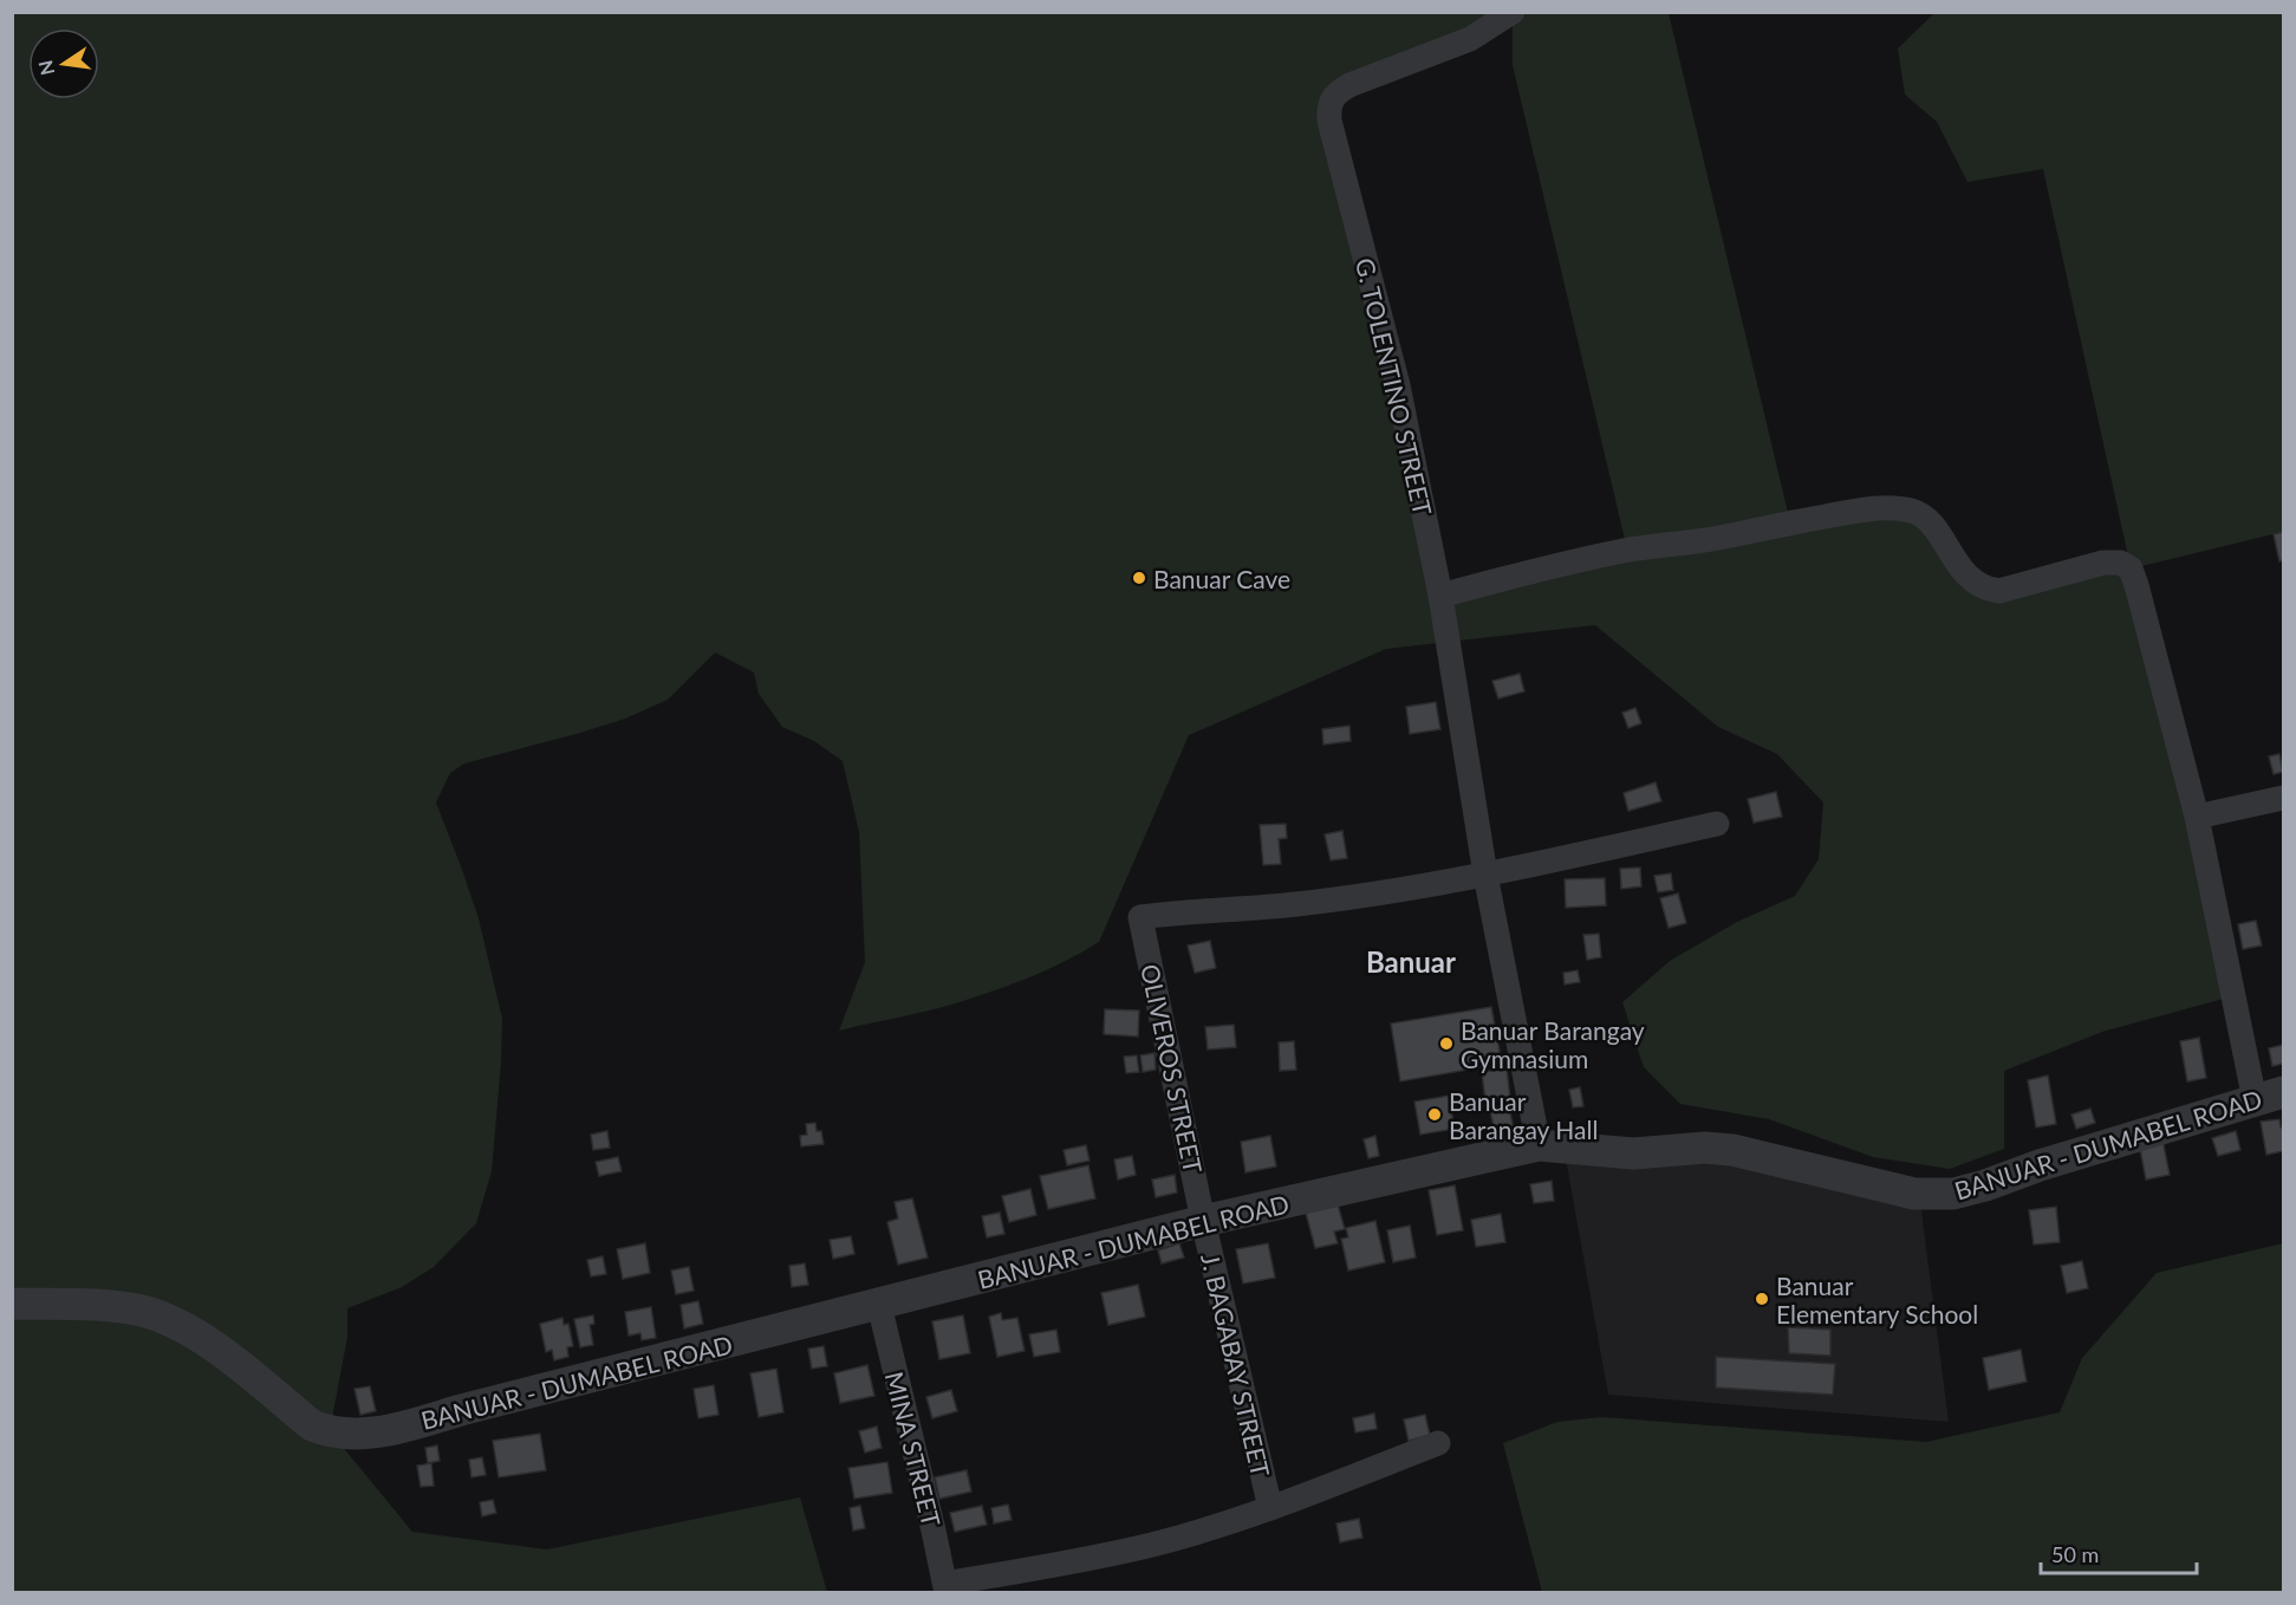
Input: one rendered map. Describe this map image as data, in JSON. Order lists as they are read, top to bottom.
{
  "streets": {
    "street": [
      "G. TOLENTINO STREET",
      "OLIVEROS STREET",
      "BANUAR - DUMABEL ROAD",
      "J. BAGABAY STREET",
      "MINA STREET"
    ]
  },
  "crossings": [
    ["G. TOLENTINO STREET", "OLIVEROS STREET"],
    ["G. TOLENTINO STREET", "BANUAR - DUMABEL ROAD"],
    ["OLIVEROS STREET", "BANUAR - DUMABEL ROAD"],
    ["OLIVEROS STREET", "J. BAGABAY STREET"],
    ["BANUAR - DUMABEL ROAD", "J. BAGABAY STREET"],
    ["BANUAR - DUMABEL ROAD", "MINA STREET"]
  ],
  "districts": ["Banuar"],
  "places": [
    "Banuar Cave",
    "Banuar Barangay Gymnasium",
    "Banuar Barangay Hall",
    "Banuar Elementary School"
  ],
  "scale_bar": "50 m",
  "north": "left"
}
